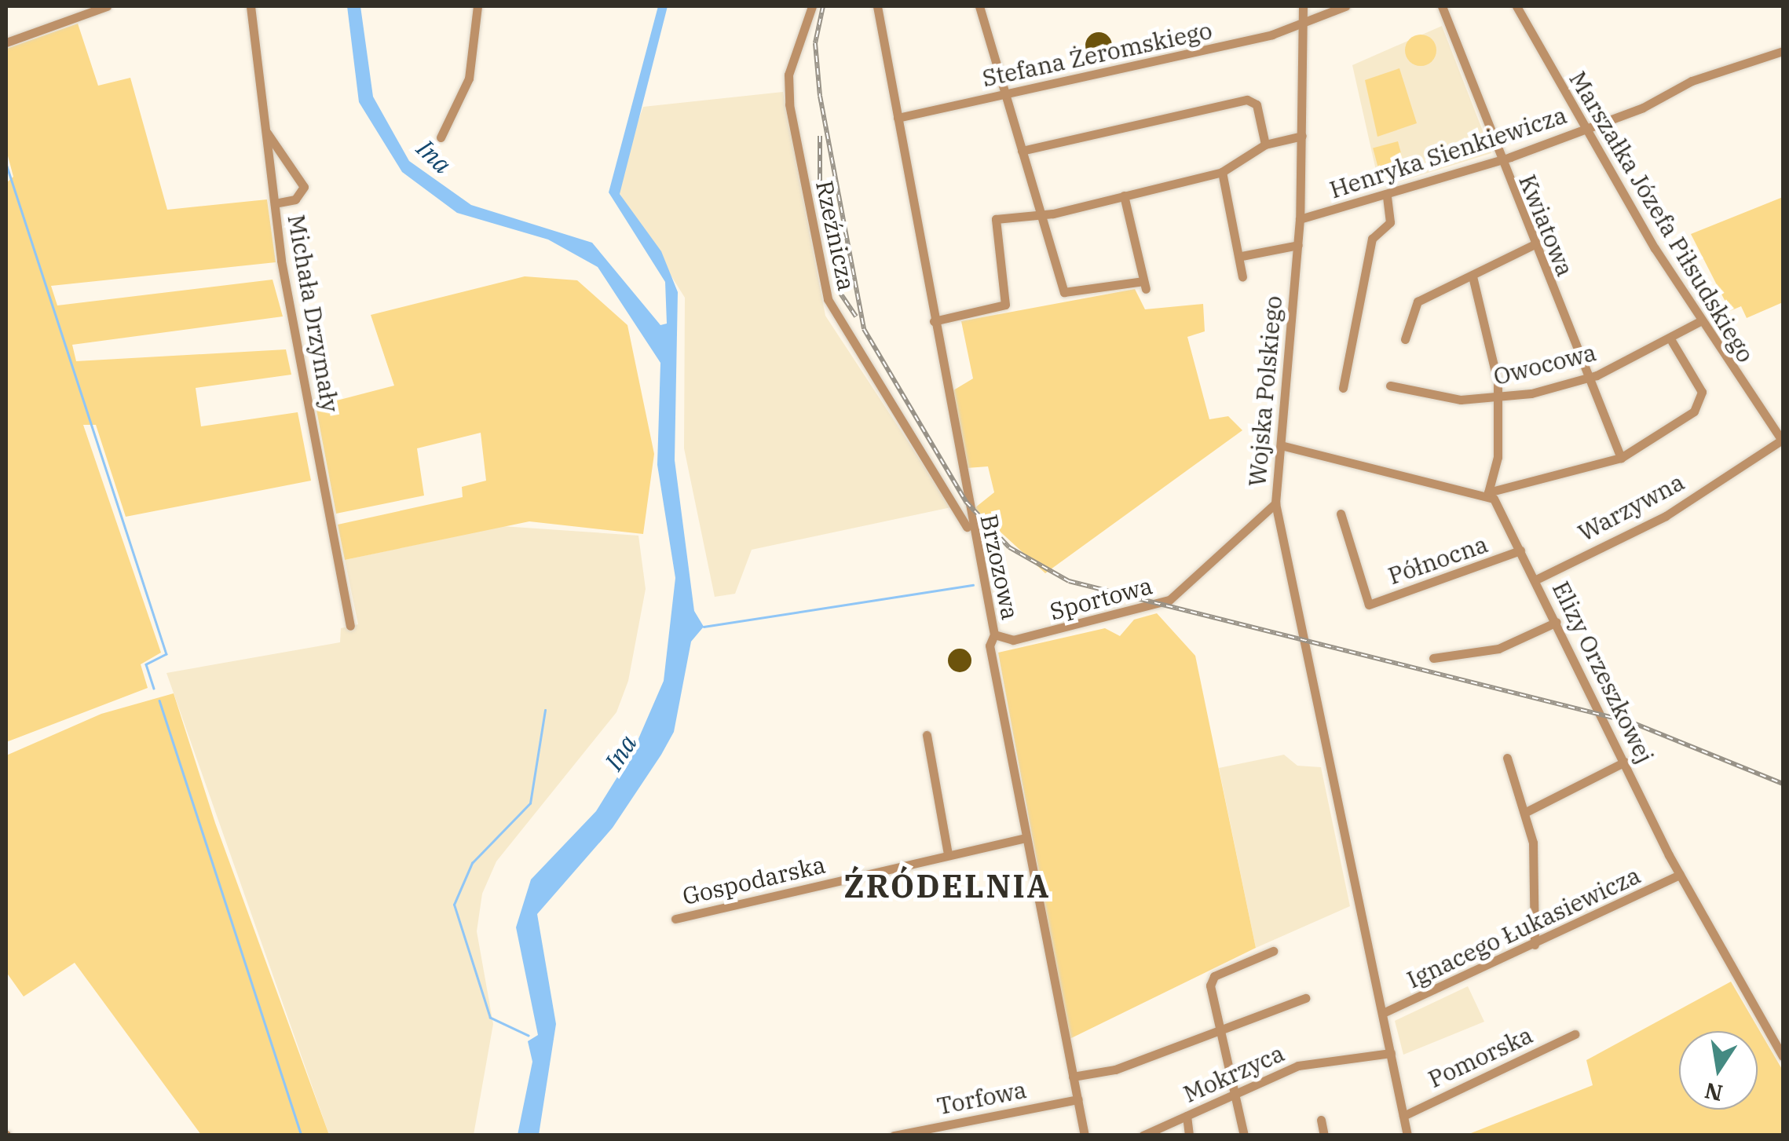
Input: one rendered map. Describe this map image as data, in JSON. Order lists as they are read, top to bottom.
{
  "streets": {
    "street": [
      "Stefana Żeromskiego",
      "Henryka Sienkiewicza",
      "Marszałka Józefa Piłsudskiego",
      "Kwiatowa",
      "Rzeźnicza",
      "Michała Drzymały",
      "Owocowa",
      "Wojska Polskiego",
      "Warzywna",
      "Północna",
      "Brzozowa",
      "Sportowa",
      "Elizy Orzeszkowej",
      "Gospodarska",
      "Ignacego Łukasiewicza",
      "Pomorska",
      "Mokrzyca",
      "Torfowa"
    ]
  },
  "crossings": [
    ["Stefana Żeromskiego", "Wojska Polskiego"],
    ["Stefana Żeromskiego", "Brzozowa"],
    ["Henryka Sienkiewicza", "Marszałka Józefa Piłsudskiego"],
    ["Henryka Sienkiewicza", "Kwiatowa"],
    ["Henryka Sienkiewicza", "Wojska Polskiego"],
    ["Marszałka Józefa Piłsudskiego", "Owocowa"],
    ["Marszałka Józefa Piłsudskiego", "Warzywna"],
    ["Kwiatowa", "Owocowa"],
    ["Rzeźnicza", "Brzozowa"],
    ["Wojska Polskiego", "Sportowa"],
    ["Wojska Polskiego", "Ignacego Łukasiewicza"],
    ["Wojska Polskiego", "Pomorska"],
    ["Wojska Polskiego", "Mokrzyca"],
    ["Warzywna", "Elizy Orzeszkowej"],
    ["Północna", "Elizy Orzeszkowej"],
    ["Brzozowa", "Sportowa"],
    ["Brzozowa", "Gospodarska"],
    ["Brzozowa", "Torfowa"],
    ["Elizy Orzeszkowej", "Ignacego Łukasiewicza"]
  ],
  "districts": ["ŹRÓDELNIA"],
  "water": ["Ina"],
  "north": "bottom"
}
